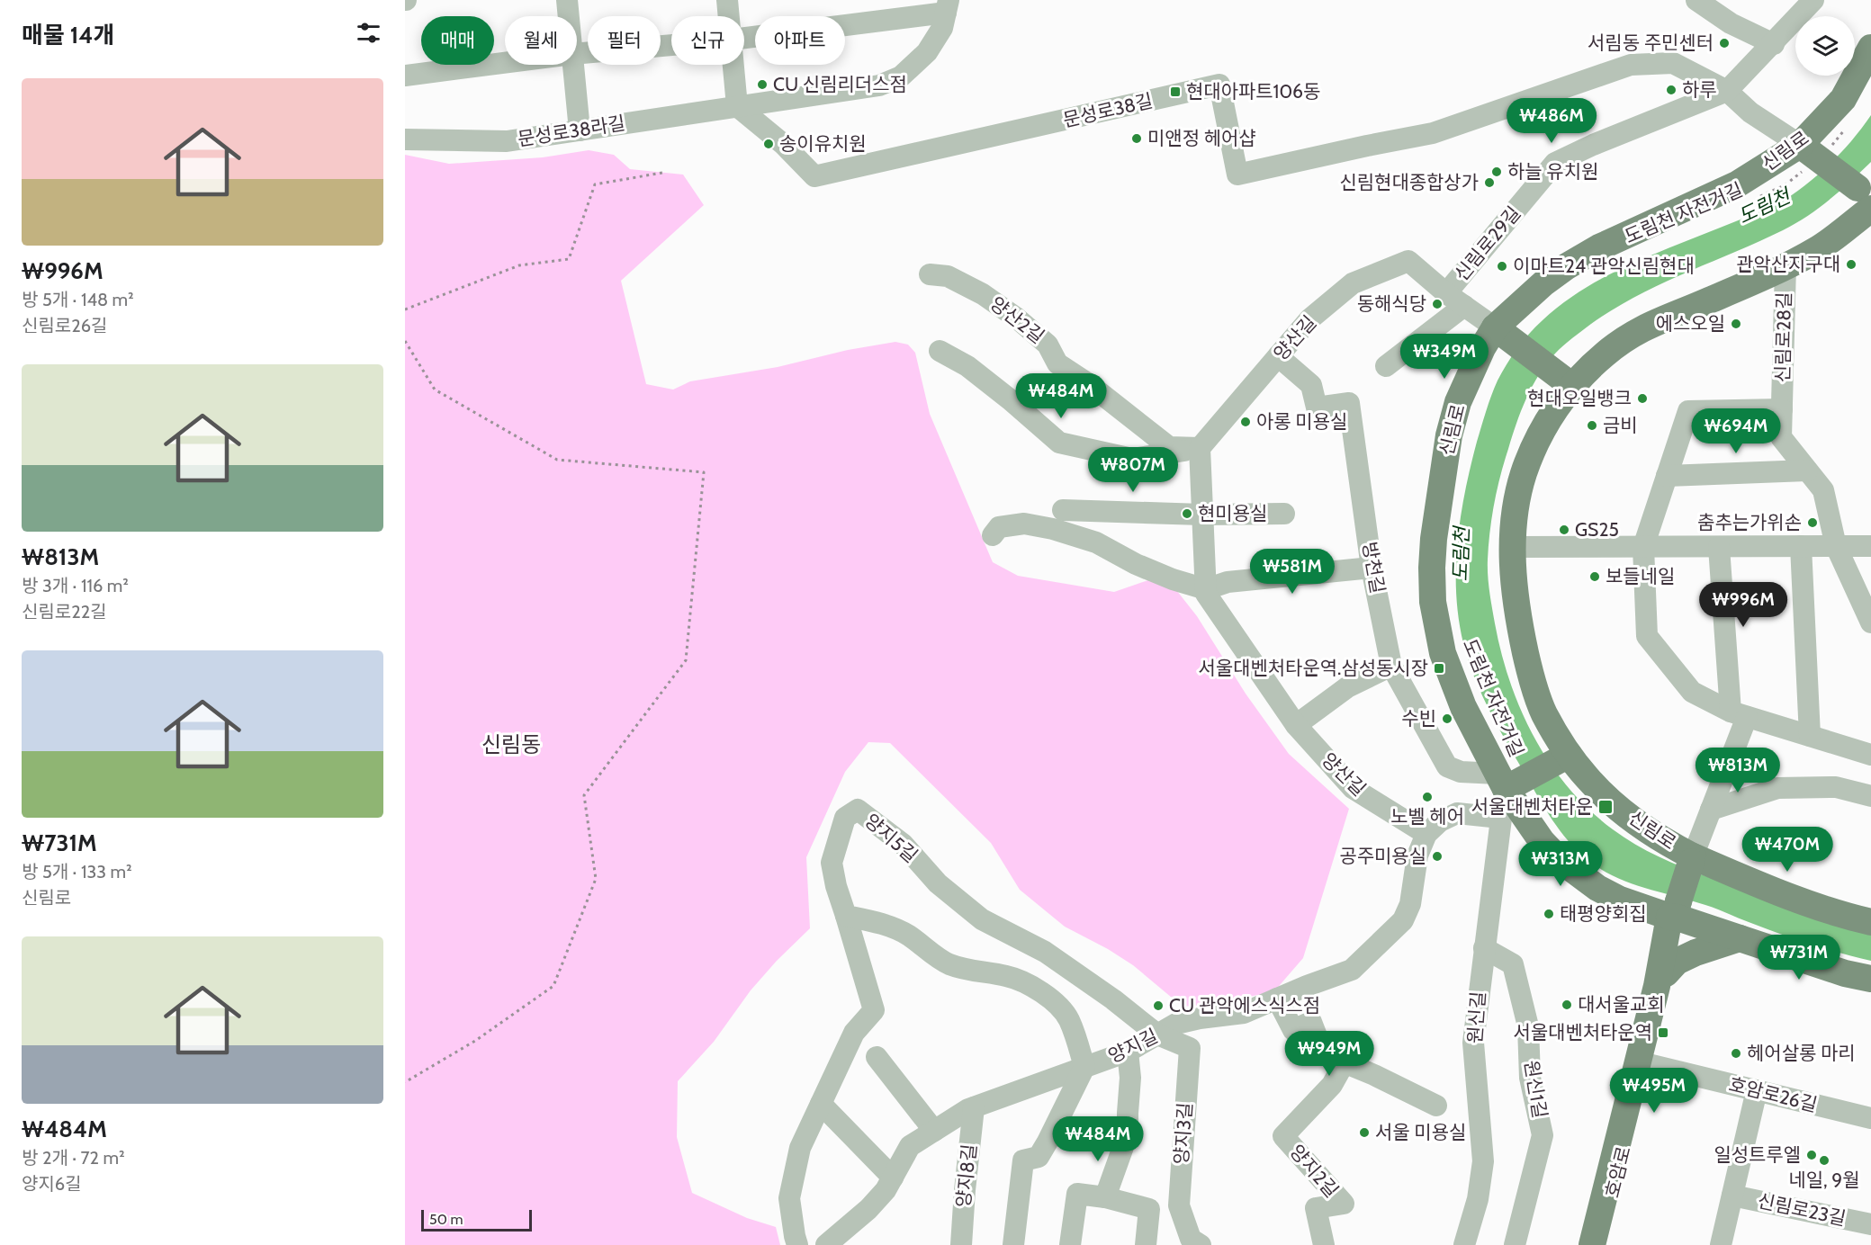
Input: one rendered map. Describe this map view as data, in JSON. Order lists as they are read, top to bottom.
{
  "streets": {
    "main road": ["신림로", "호암로"],
    "street": [
      "문성로38길",
      "문성로38라길",
      "신림로29길",
      "양산2길",
      "신림로28길",
      "양산길",
      "방천길",
      "양지5길",
      "원신길",
      "양지길",
      "원신1길",
      "호암로26길",
      "양지3길",
      "양지2길",
      "양지8길",
      "신림로23길"
    ],
    "path": ["도림천 자전거길"]
  },
  "crossings": [
    ["문성로38길", "문성로38라길"],
    ["문성로38길", "신림로29길"],
    ["신림로", "도림천 자전거길"],
    ["신림로", "신림로28길"],
    ["신림로", "양산길"],
    ["신림로", "방천길"],
    ["신림로", "원신길"],
    ["신림로29길", "양산길"],
    ["양산2길", "양산길"],
    ["양산길", "방천길"],
    ["양산길", "양지길"],
    ["방천길", "원신길"],
    ["양지5길", "양지길"],
    ["양지5길", "양지3길"],
    ["원신길", "원신1길"],
    ["양지길", "양지3길"],
    ["양지길", "양지8길"],
    ["호암로26길", "호암로"]
  ],
  "districts": ["신림동"],
  "water": ["도림천"],
  "places": {
    "other": [
      "서림동 주민센터",
      "CU 신림리더스점",
      "하루",
      "미앤정 헤어샵",
      "송이유치원",
      "하늘 유치원",
      "신림현대종합상가",
      "관악산지구대",
      "이마트24 관악신림현대",
      "동해식당",
      "에스오일",
      "현대오일뱅크",
      "아롱 미용실",
      "금비",
      "현미용실",
      "춤추는가위손",
      "GS25",
      "보들네일",
      "수빈",
      "노벨 헤어",
      "공주미용실",
      "태평양회집",
      "대서울교회",
      "CU 관악에스식스점",
      "헤어살롱 마리",
      "서울 미용실",
      "일성트루엘",
      "네일, 9월"
    ],
    "transit": [
      "현대아파트106동",
      "서울대벤처타운역.삼성동시장",
      "서울대벤처타운",
      "서울대벤처타운역"
    ]
  },
  "scale_bar": "50 m",
  "page": {
    "heading": "매물 14개",
    "chip": [
      "매매",
      "월세",
      "필터",
      "신규",
      "아파트"
    ],
    "list": [
      {
        "name": "₩996M",
        "note": "방 5개 · 148 m² · 신림로26길"
      },
      {
        "name": "₩813M",
        "note": "방 3개 · 116 m² · 신림로22길"
      },
      {
        "name": "₩731M",
        "note": "방 5개 · 133 m² · 신림로"
      },
      {
        "name": "₩484M",
        "note": "방 2개 · 72 m² · 양지6길"
      }
    ],
    "price": [
      "₩486M",
      "₩349M",
      "₩484M",
      "₩694M",
      "₩807M",
      "₩581M",
      "₩996M",
      "₩813M",
      "₩470M",
      "₩313M",
      "₩731M",
      "₩949M",
      "₩495M",
      "₩484M"
    ],
    "scale": "50 m"
  }
}
